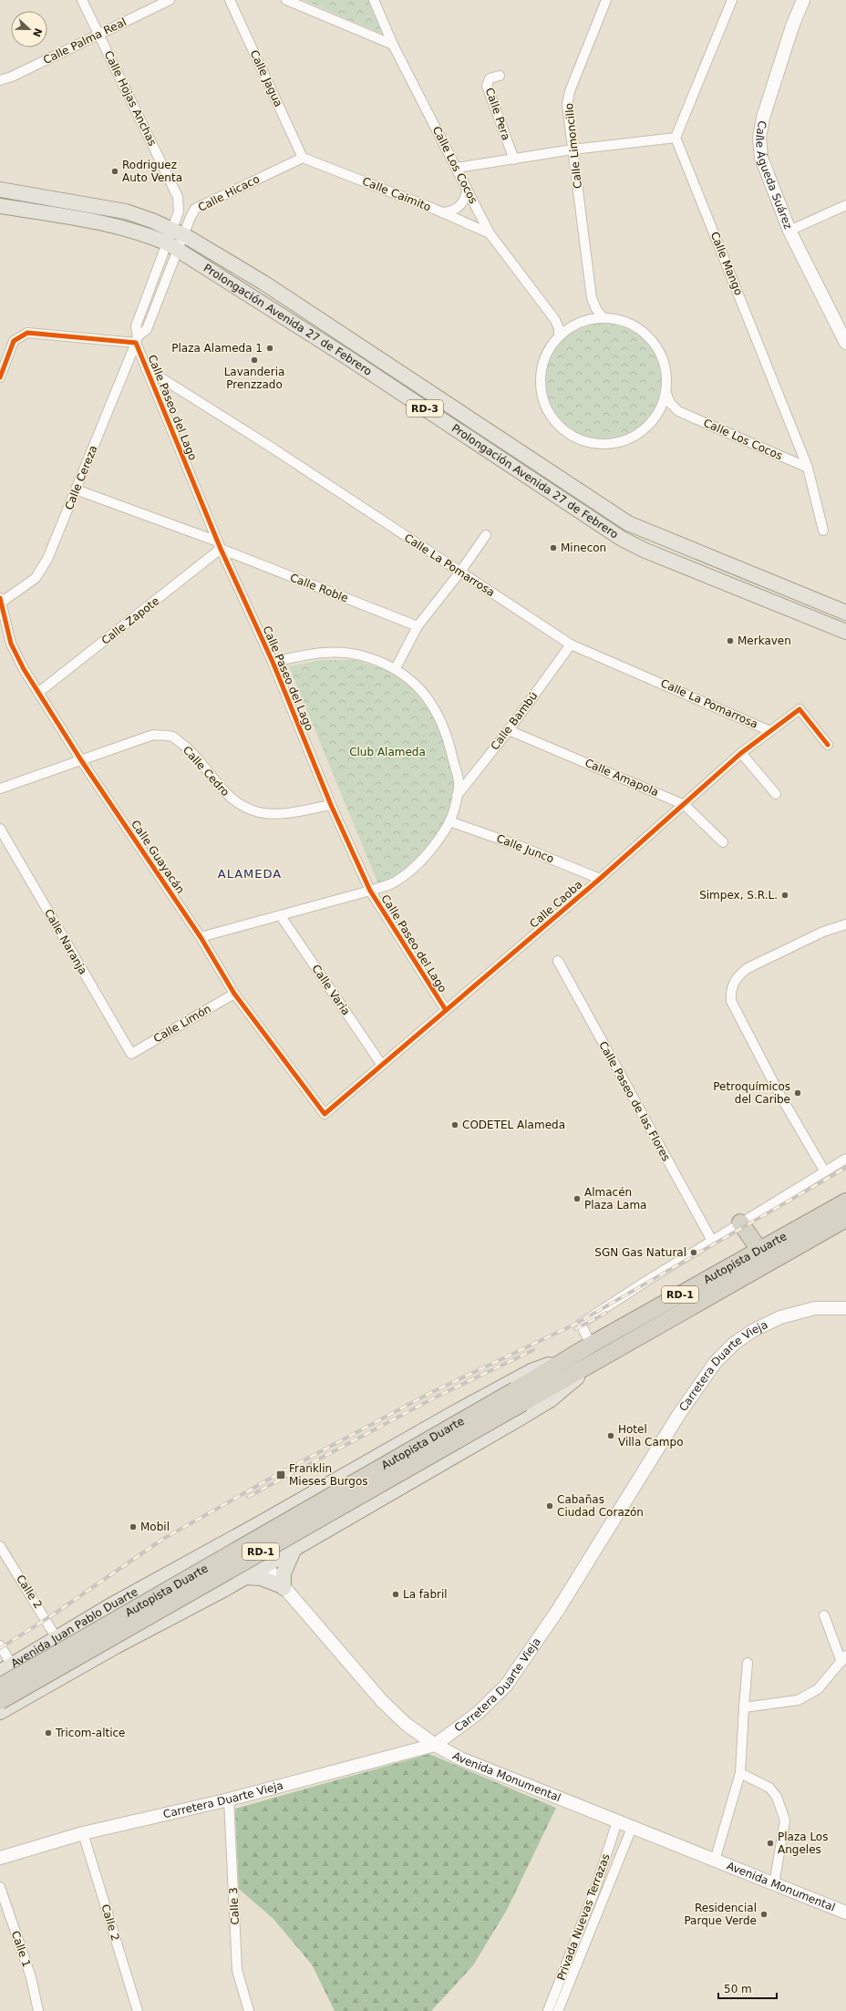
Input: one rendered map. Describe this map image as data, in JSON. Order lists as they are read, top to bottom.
{
  "streets": {
    "highway": ["Autopista Duarte", "RD-1"],
    "main road": [
      "Calle Águeda Suárez",
      "Prolongación Avenida 27 de Febrero",
      "RD-3",
      "Carretera Duarte Vieja",
      "Avenida Juan Pablo Duarte",
      "Avenida Monumental"
    ],
    "street": [
      "Calle Palma Real",
      "Calle Jagua",
      "Calle Hojas Anchas",
      "Calle Pera",
      "Calle Limoncillo",
      "Calle Los Cocos",
      "Calle Hicaco",
      "Calle Caimito",
      "Calle Mango",
      "Calle Paseo del Lago",
      "Calle Cereza",
      "Calle La Pomarrosa",
      "Calle Roble",
      "Calle Zapote",
      "Calle Bambú",
      "Calle Cedro",
      "Calle Amapola",
      "Calle Junco",
      "Calle Guayacán",
      "Calle Caoba",
      "Calle Naranja",
      "Calle Varia",
      "Calle Limón",
      "Calle Paseo de las Flores",
      "Calle 2",
      "Calle 3",
      "Privada Nuevas Terrazas",
      "Calle 1"
    ]
  },
  "crossings": [
    ["Calle Palma Real", "Calle Hojas Anchas"],
    ["Calle Jagua", "Calle Hicaco"],
    ["Calle Jagua", "Calle Caimito"],
    ["Calle Limoncillo", "Calle Los Cocos"],
    ["Calle Los Cocos", "Calle Caimito"],
    ["Calle Los Cocos", "Calle Mango"],
    ["Calle Hicaco", "Calle Caimito"],
    ["Calle Hicaco", "Prolongación Avenida 27 de Febrero"],
    ["Calle Hicaco", "Calle Cereza"],
    ["Prolongación Avenida 27 de Febrero", "Calle Cereza"],
    ["Calle Paseo del Lago", "Calle Cereza"],
    ["Calle Paseo del Lago", "Calle La Pomarrosa"],
    ["Calle Paseo del Lago", "Calle Roble"],
    ["Calle Paseo del Lago", "Calle Zapote"],
    ["Calle Paseo del Lago", "Calle Cedro"],
    ["Calle Paseo del Lago", "Calle Caoba"],
    ["Calle Cereza", "Calle Roble"],
    ["Calle Cereza", "Calle Guayacán"],
    ["Calle La Pomarrosa", "Calle Bambú"],
    ["Calle La Pomarrosa", "Calle Caoba"],
    ["Calle Roble", "Calle Zapote"],
    ["Calle Zapote", "Calle Guayacán"],
    ["Calle Bambú", "Calle Amapola"],
    ["Calle Cedro", "Calle Guayacán"],
    ["Calle Amapola", "Calle Caoba"],
    ["Calle Junco", "Calle Caoba"],
    ["Calle Guayacán", "Calle Caoba"],
    ["Calle Guayacán", "Calle Limón"],
    ["Calle Caoba", "Calle Varia"],
    ["Calle Naranja", "Calle Limón"],
    ["Autopista Duarte", "Avenida Juan Pablo Duarte"],
    ["Autopista Duarte", "Avenida Monumental"],
    ["Carretera Duarte Vieja", "Calle 2"],
    ["Carretera Duarte Vieja", "Avenida Monumental"],
    ["Carretera Duarte Vieja", "Calle 3"],
    ["Calle 2", "Avenida Juan Pablo Duarte"],
    ["Avenida Juan Pablo Duarte", "Avenida Monumental"],
    ["Avenida Monumental", "Privada Nuevas Terrazas"]
  ],
  "districts": ["ALAMEDA"],
  "parks": ["Club Alameda"],
  "places": {
    "other": [
      "Rodriguez Auto Venta",
      "Plaza Alameda 1",
      "Lavanderia Prenzzado",
      "Minecon",
      "Merkaven",
      "Simpex, S.R.L.",
      "Petroquímicos del Caribe",
      "CODETEL Alameda",
      "Almacén Plaza Lama",
      "SGN Gas Natural",
      "Hotel Villa Campo",
      "Cabañas Ciudad Corazón",
      "Mobil",
      "La fabril",
      "Tricom-altice",
      "Plaza Los Angeles",
      "Residencial Parque Verde"
    ],
    "transit": ["Franklin Mieses Burgos"]
  },
  "scale_bar": "50 m",
  "north": "right"
}
